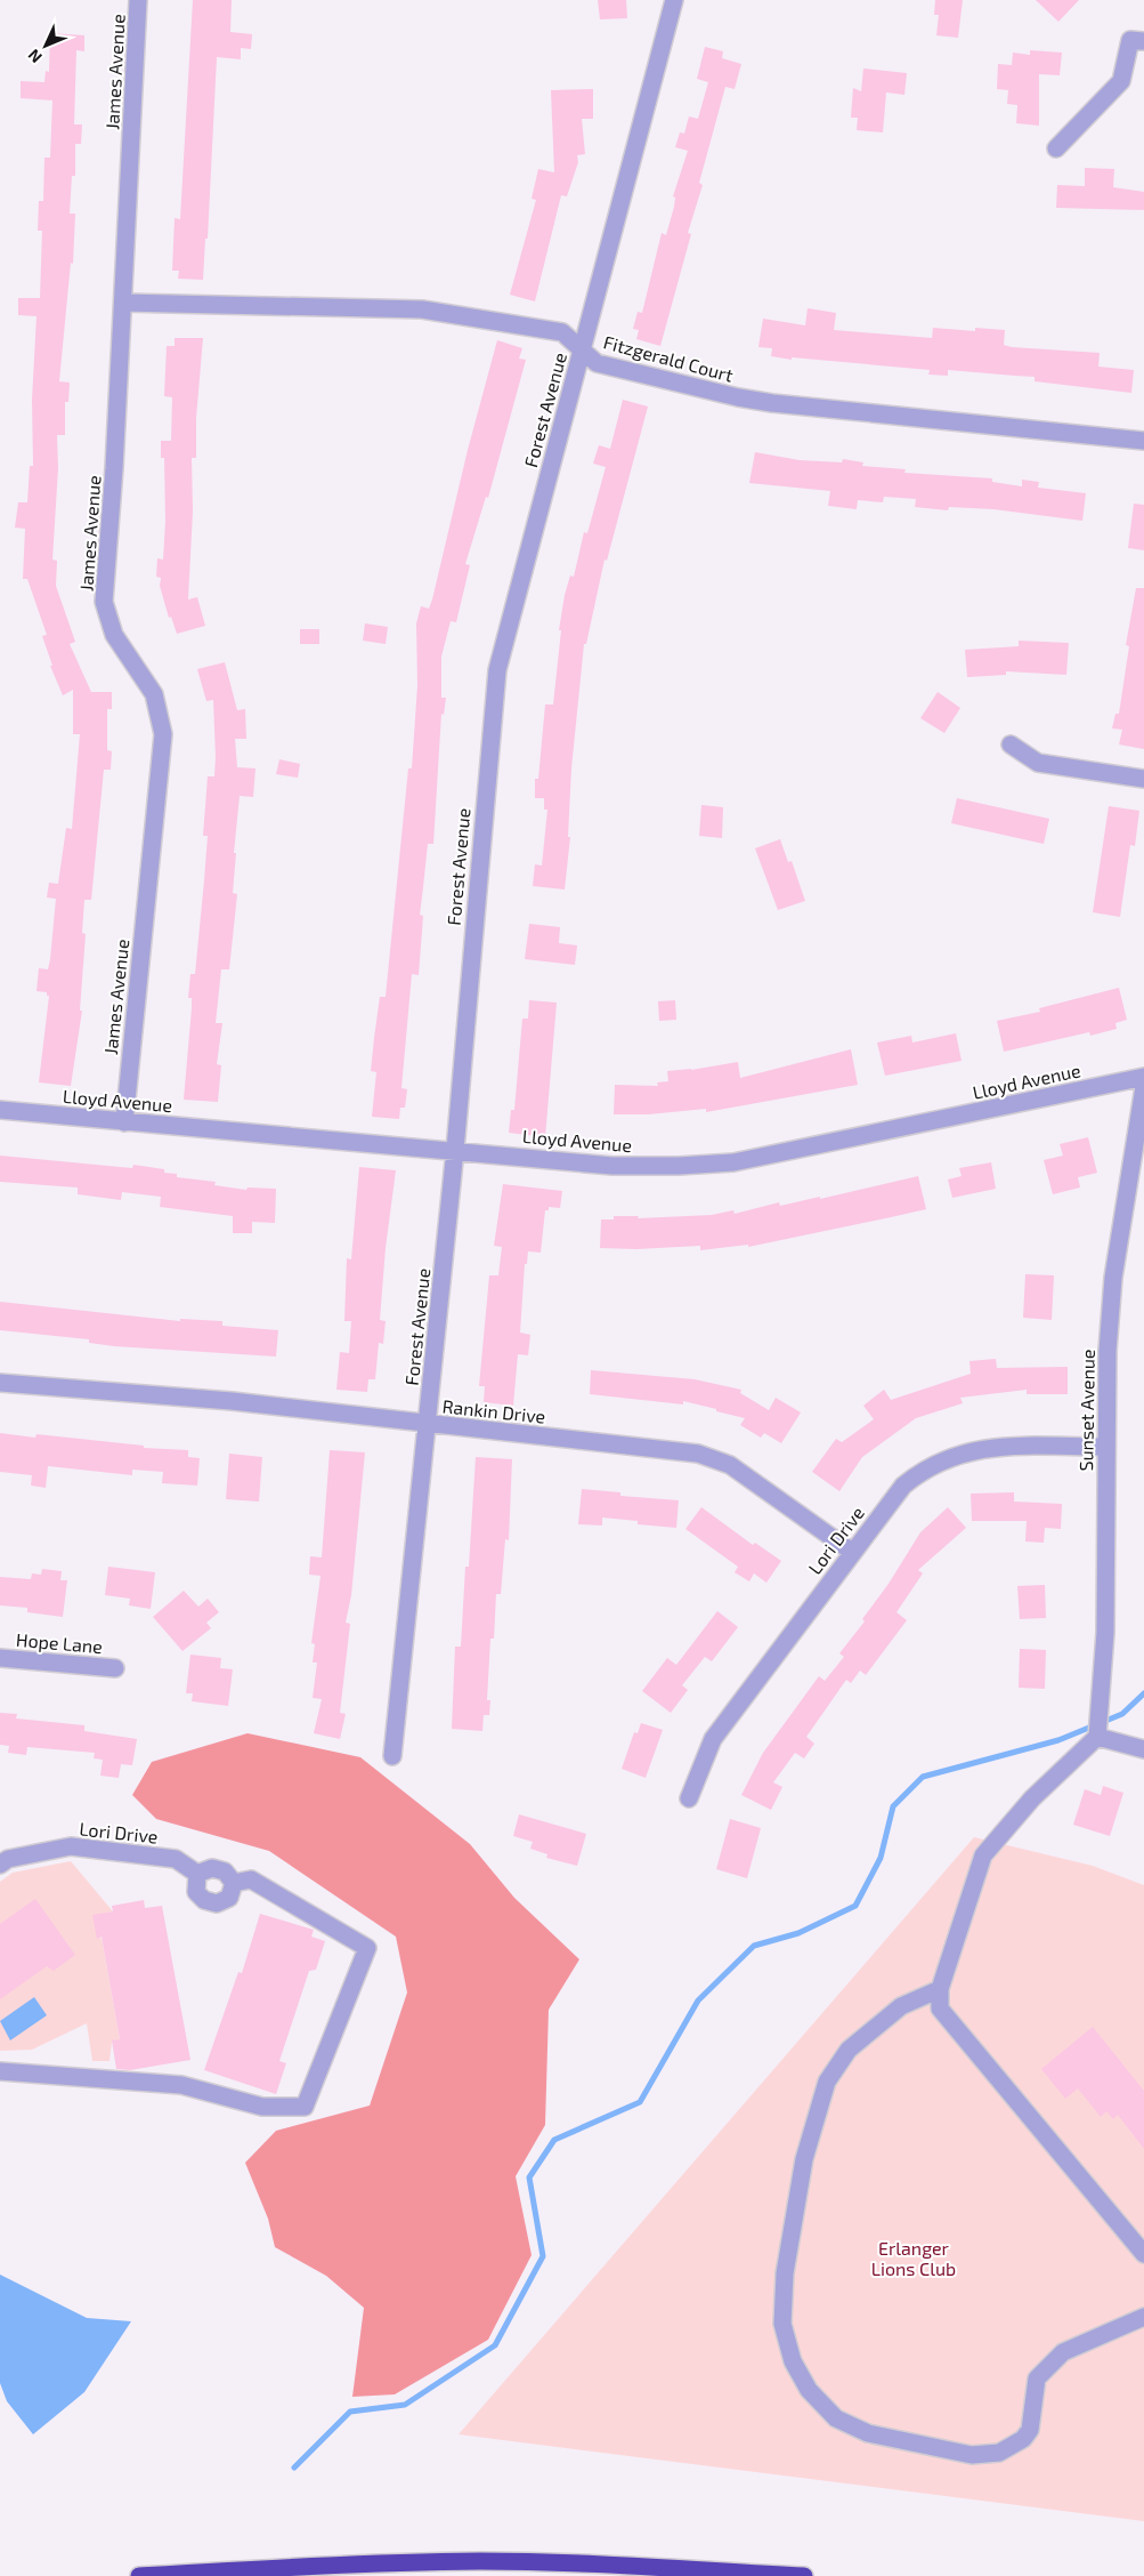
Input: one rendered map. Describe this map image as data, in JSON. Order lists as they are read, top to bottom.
{
  "streets": {
    "street": [
      "James Avenue",
      "Fitzgerald Court",
      "Forest Avenue",
      "Lloyd Avenue",
      "Sunset Avenue",
      "Rankin Drive",
      "Lori Drive",
      "Hope Lane"
    ]
  },
  "crossings": [
    ["James Avenue", "Fitzgerald Court"],
    ["James Avenue", "Lloyd Avenue"],
    ["Fitzgerald Court", "Forest Avenue"],
    ["Forest Avenue", "Lloyd Avenue"],
    ["Forest Avenue", "Rankin Drive"],
    ["Sunset Avenue", "Lori Drive"],
    ["Rankin Drive", "Lori Drive"]
  ],
  "parks": ["Erlanger Lions Club"],
  "north": "bottom left"
}
